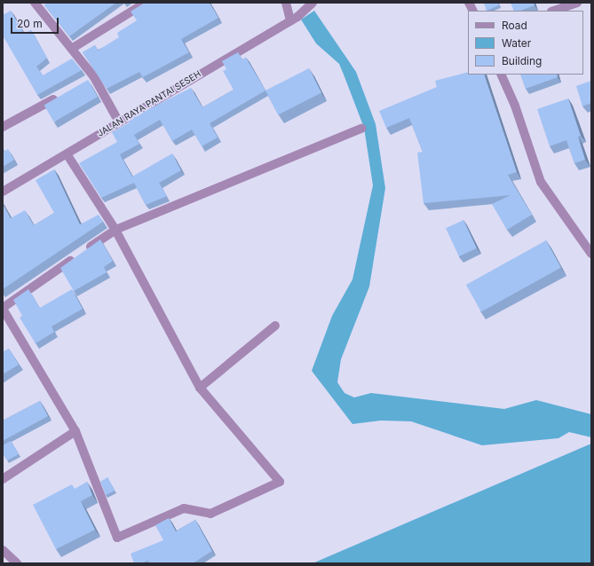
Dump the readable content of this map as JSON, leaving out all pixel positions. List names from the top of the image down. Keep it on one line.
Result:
{"streets":{"street":["JALAN RAYA PANTAI SESEH"]},"legend":["Road","Water","Building"],"scale_bar":"20 m"}
